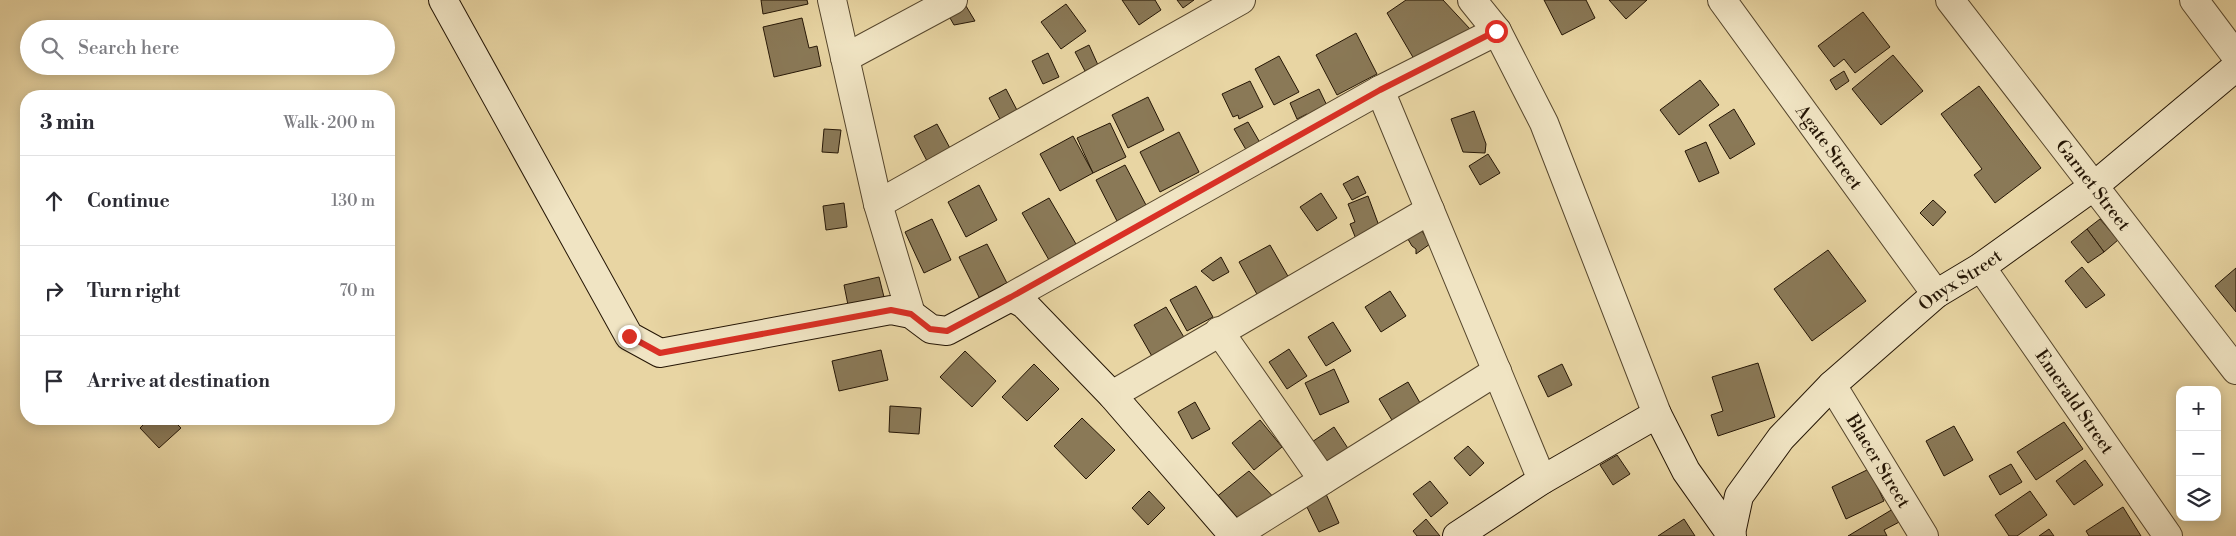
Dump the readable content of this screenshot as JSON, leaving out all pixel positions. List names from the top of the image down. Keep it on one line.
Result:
{"streets":{"street":["Agate Street","Garnet Street","Onyx Street","Emerald Street","Blacer Street"]},"crossings":[["Agate Street","Onyx Street"],["Garnet Street","Onyx Street"],["Onyx Street","Emerald Street"],["Onyx Street","Blacer Street"]],"page":{"search":"Search here","heading":["3 min","Walk · 200 m"],"list":[["Continue","130 m"],["Turn right","70 m"],"Arrive at destination"],"map_buttons":["+","−"]}}
